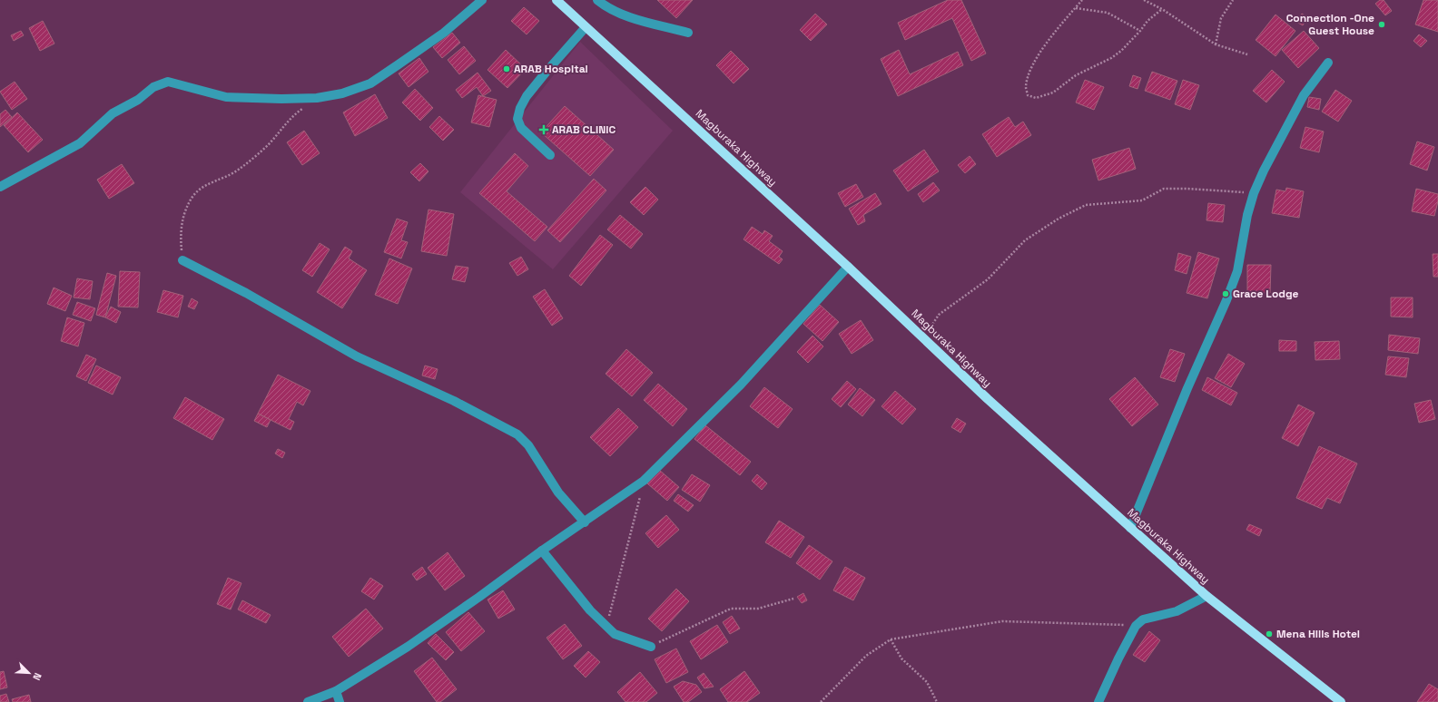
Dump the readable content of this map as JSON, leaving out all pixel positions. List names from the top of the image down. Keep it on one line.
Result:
{"streets":{"main road":["Magburaka Highway"]},"places":{"other":["Connection -One Guest House","ARAB Hospital","Grace Lodge","Mena Hills Hotel"],"health":["ARAB CLINIC"]},"north":"bottom right"}
